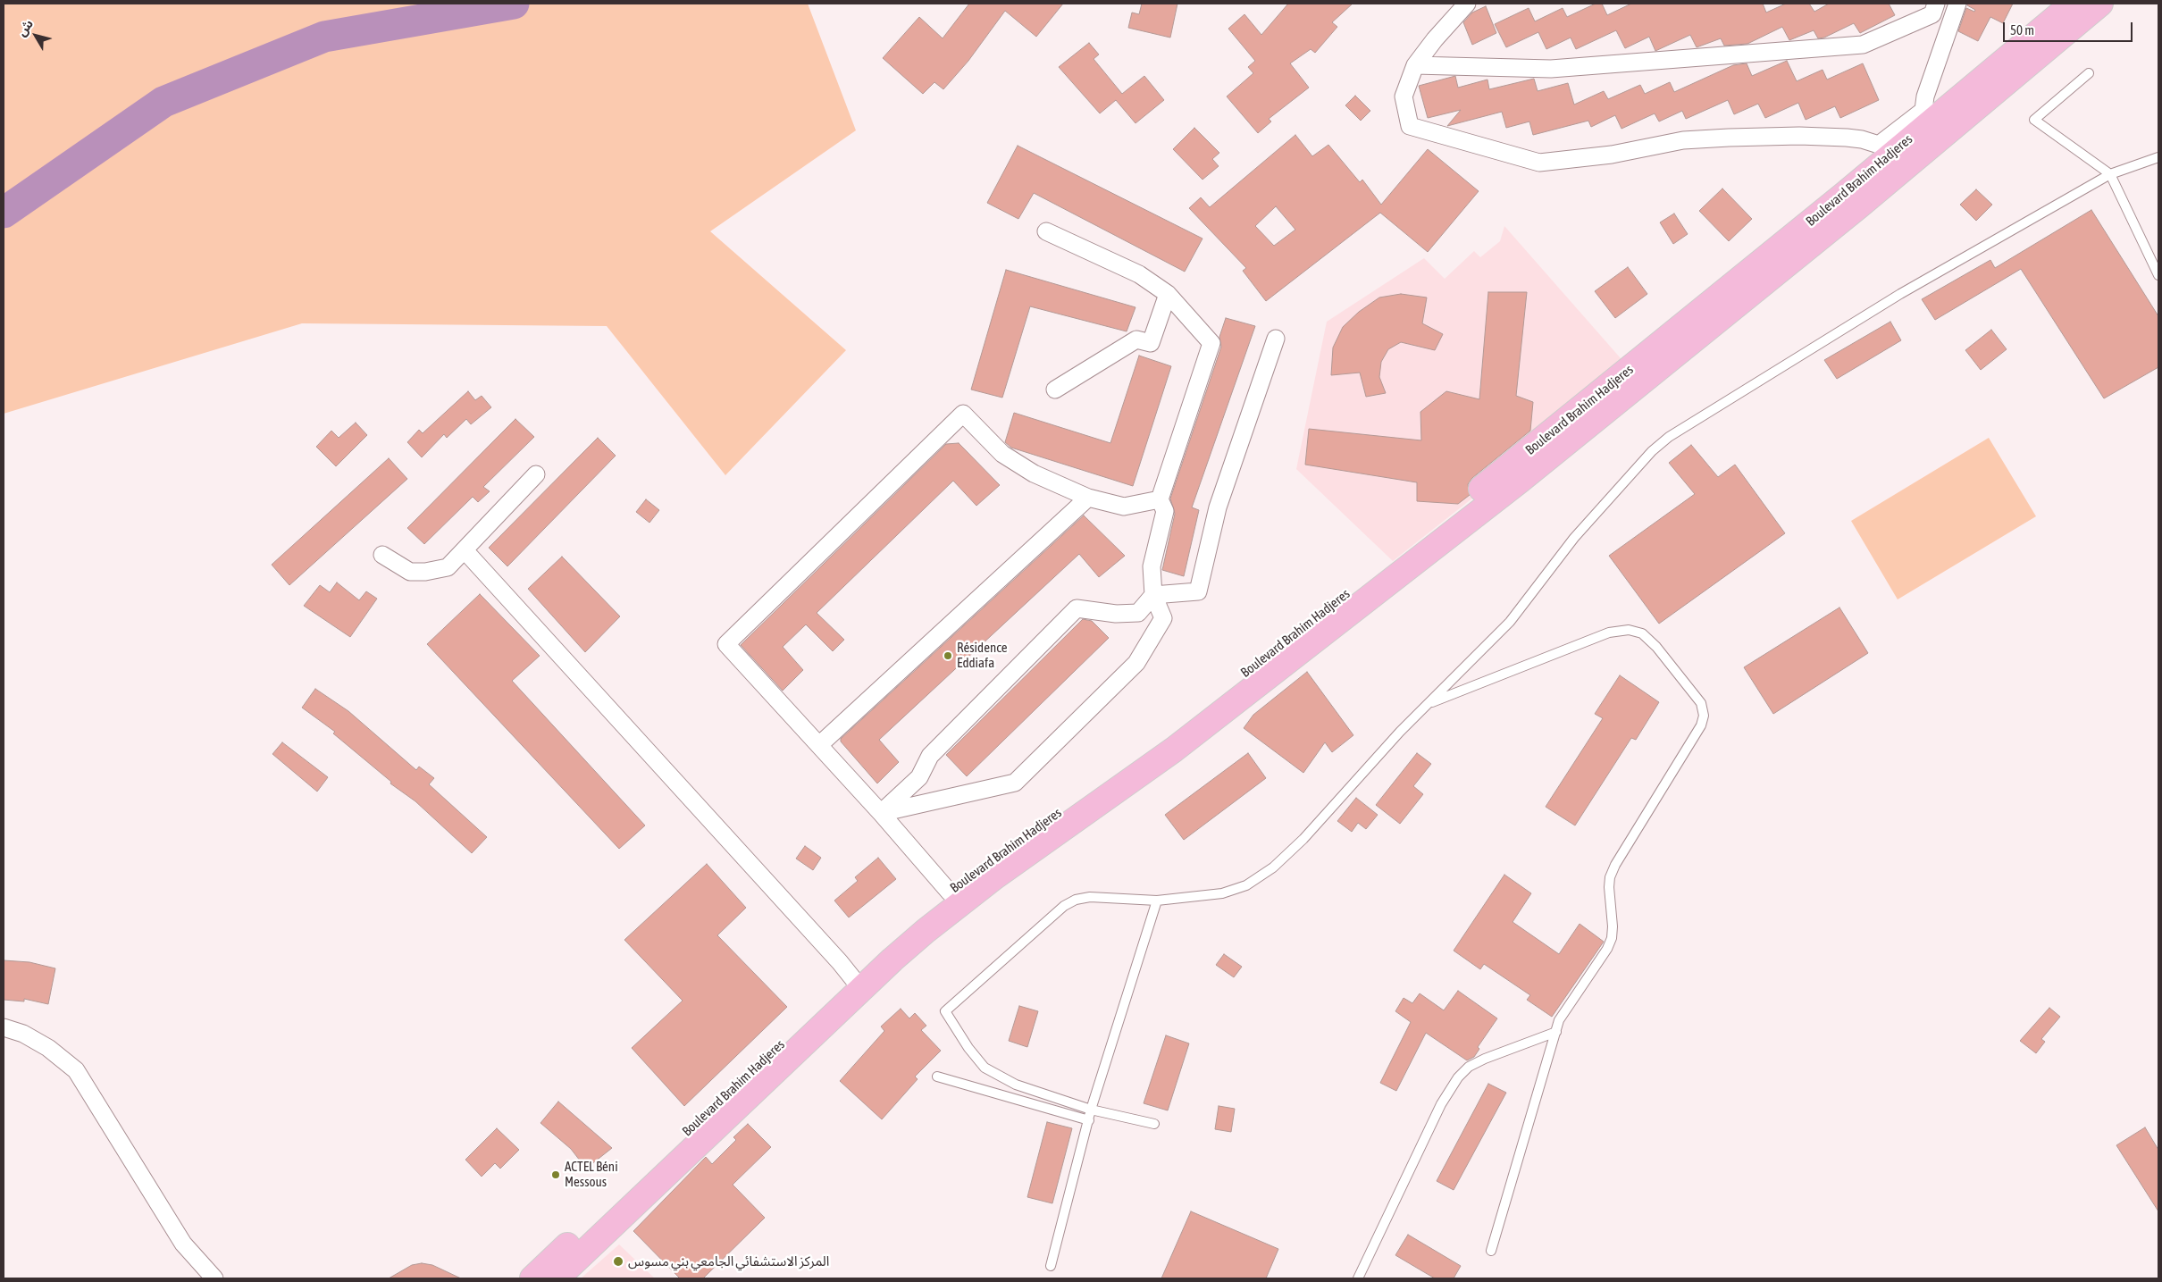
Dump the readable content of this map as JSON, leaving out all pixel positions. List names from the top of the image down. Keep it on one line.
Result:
{"streets":{"main road":["Boulevard Brahim Hadjeres"]},"places":["Résidence Eddiafa","ACTEL Béni Messous","المركز الاستشفائي الجامعي بني مسوس"],"scale_bar":"50 m","north":"top left"}
